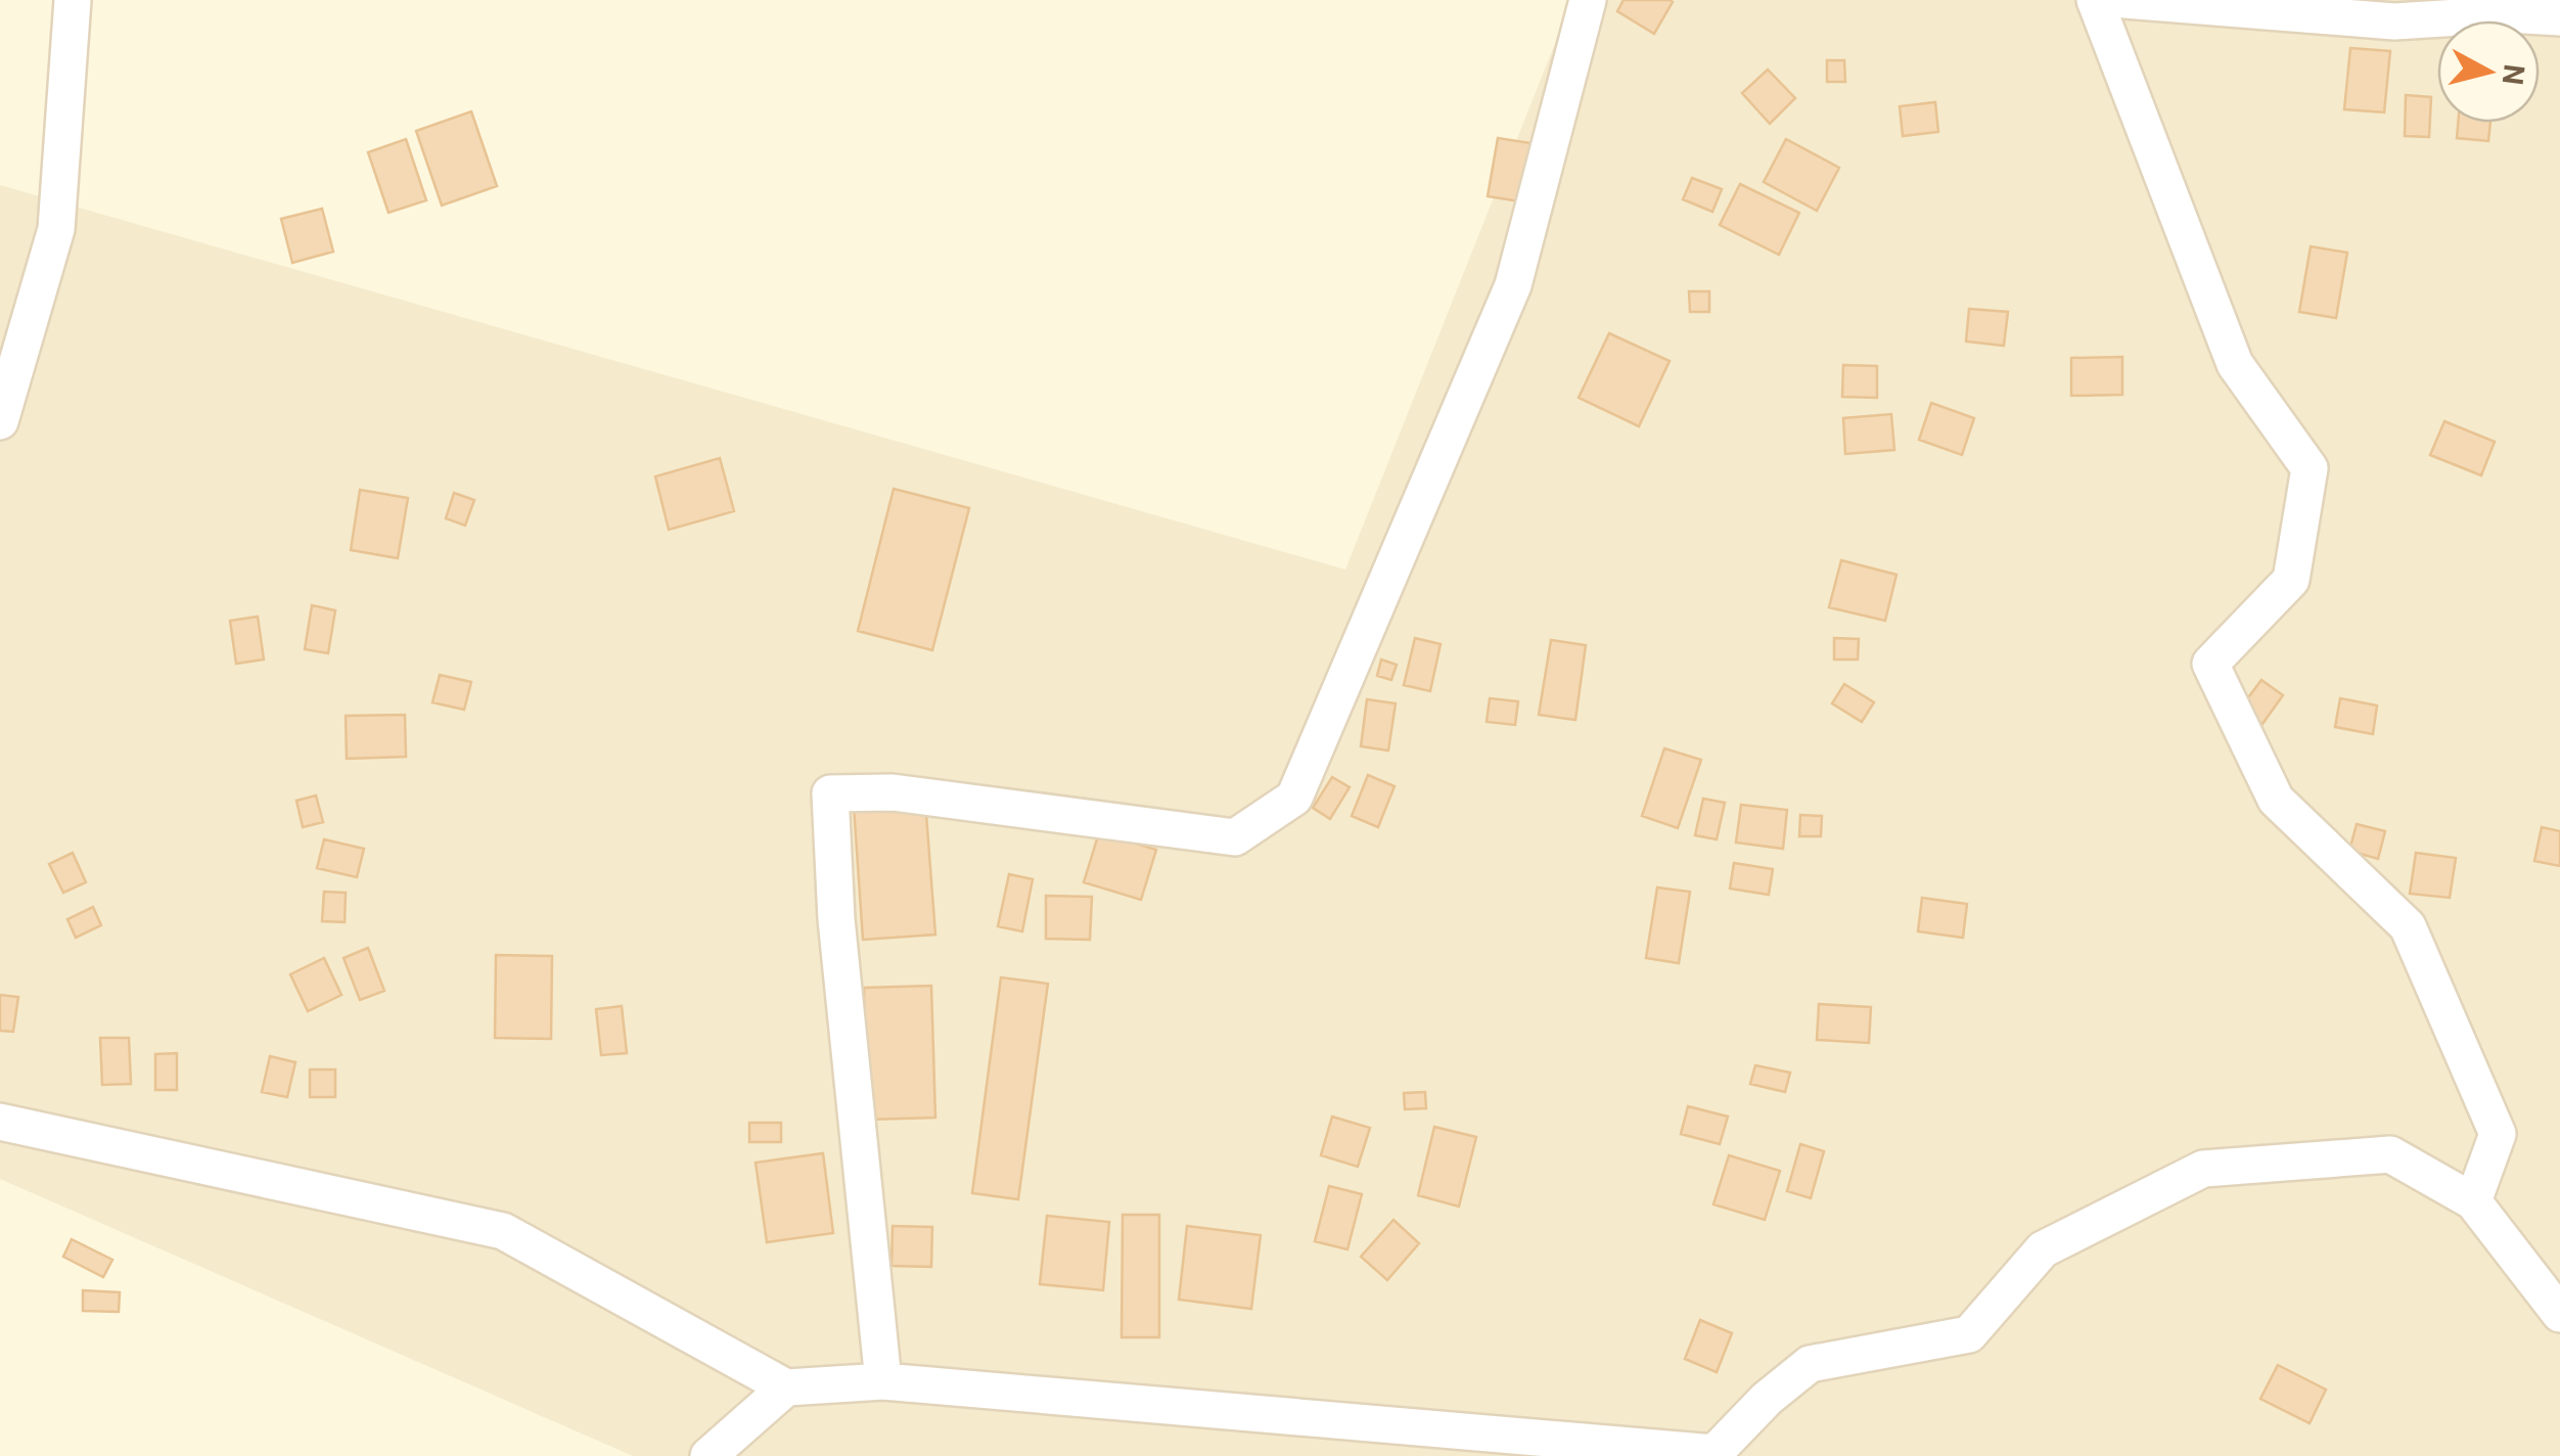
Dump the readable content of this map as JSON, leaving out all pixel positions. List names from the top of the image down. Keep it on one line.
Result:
{"north":"right"}
